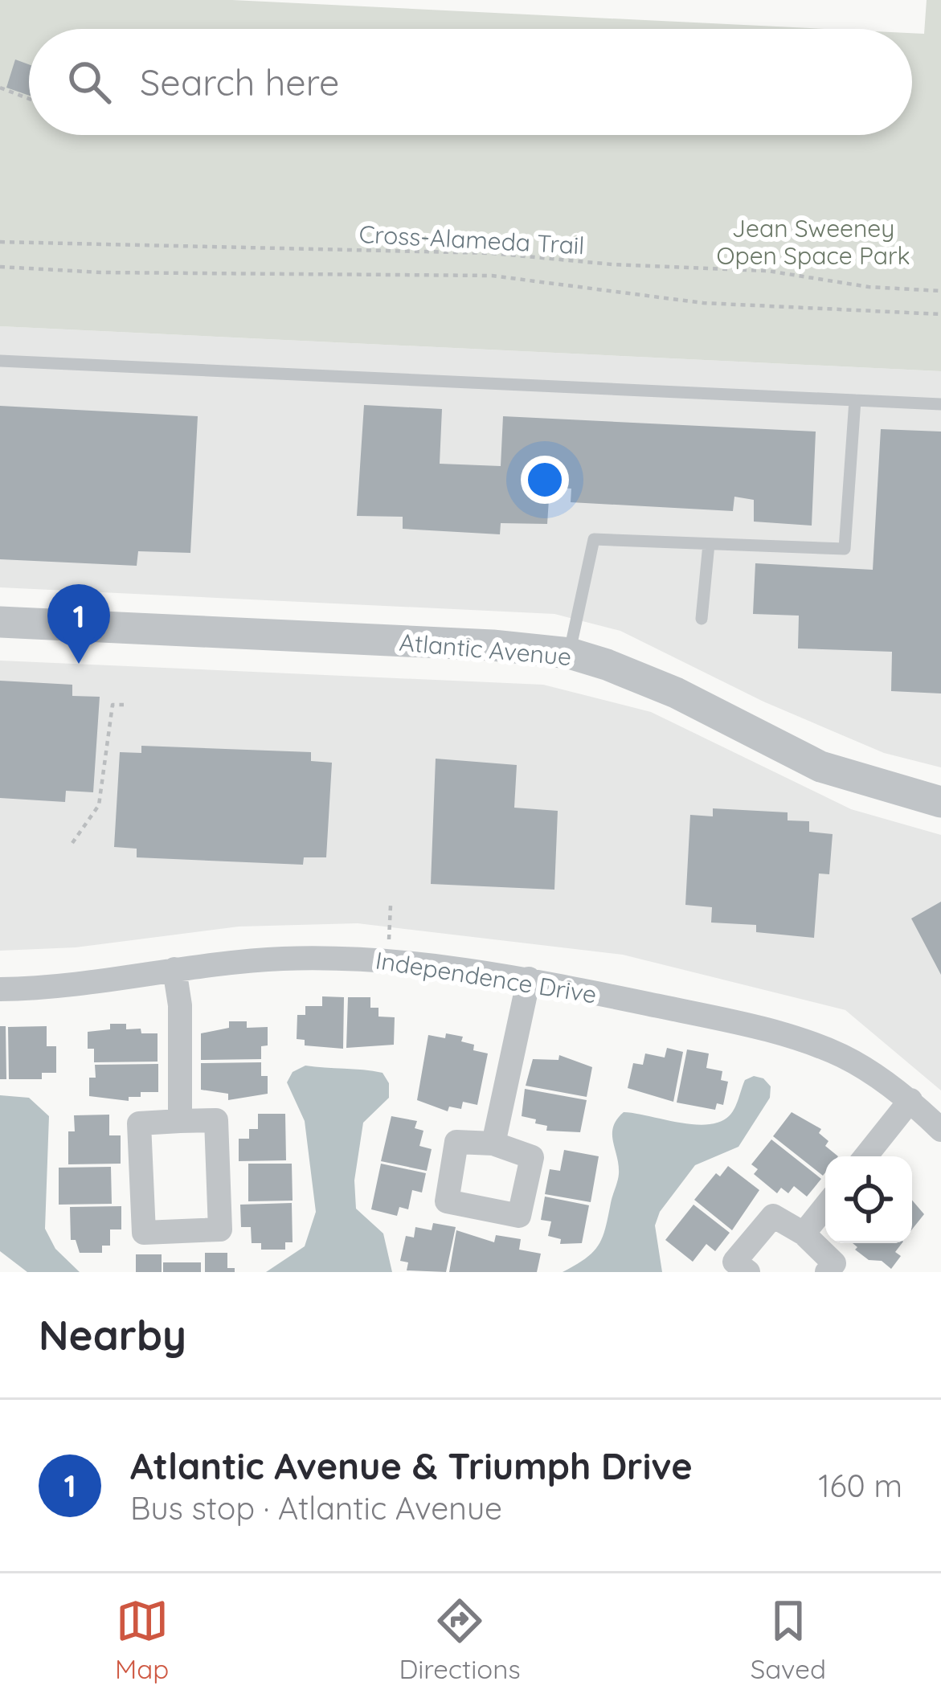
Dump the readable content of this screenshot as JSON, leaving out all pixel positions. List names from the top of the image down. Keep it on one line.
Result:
{"streets":{"street":["Atlantic Avenue","Independence Drive"],"path":["Cross-Alameda Trail"]},"parks":["Jean Sweeney Open Space Park"],"page":{"search":"Search here","pins":"1","heading":"Nearby","list":[{"mark":"1","name":"Atlantic Avenue & Triumph Drive","note":"Bus stop · Atlantic Avenue","value":"160 m"}],"nav":["Map","Directions","Saved"]}}
